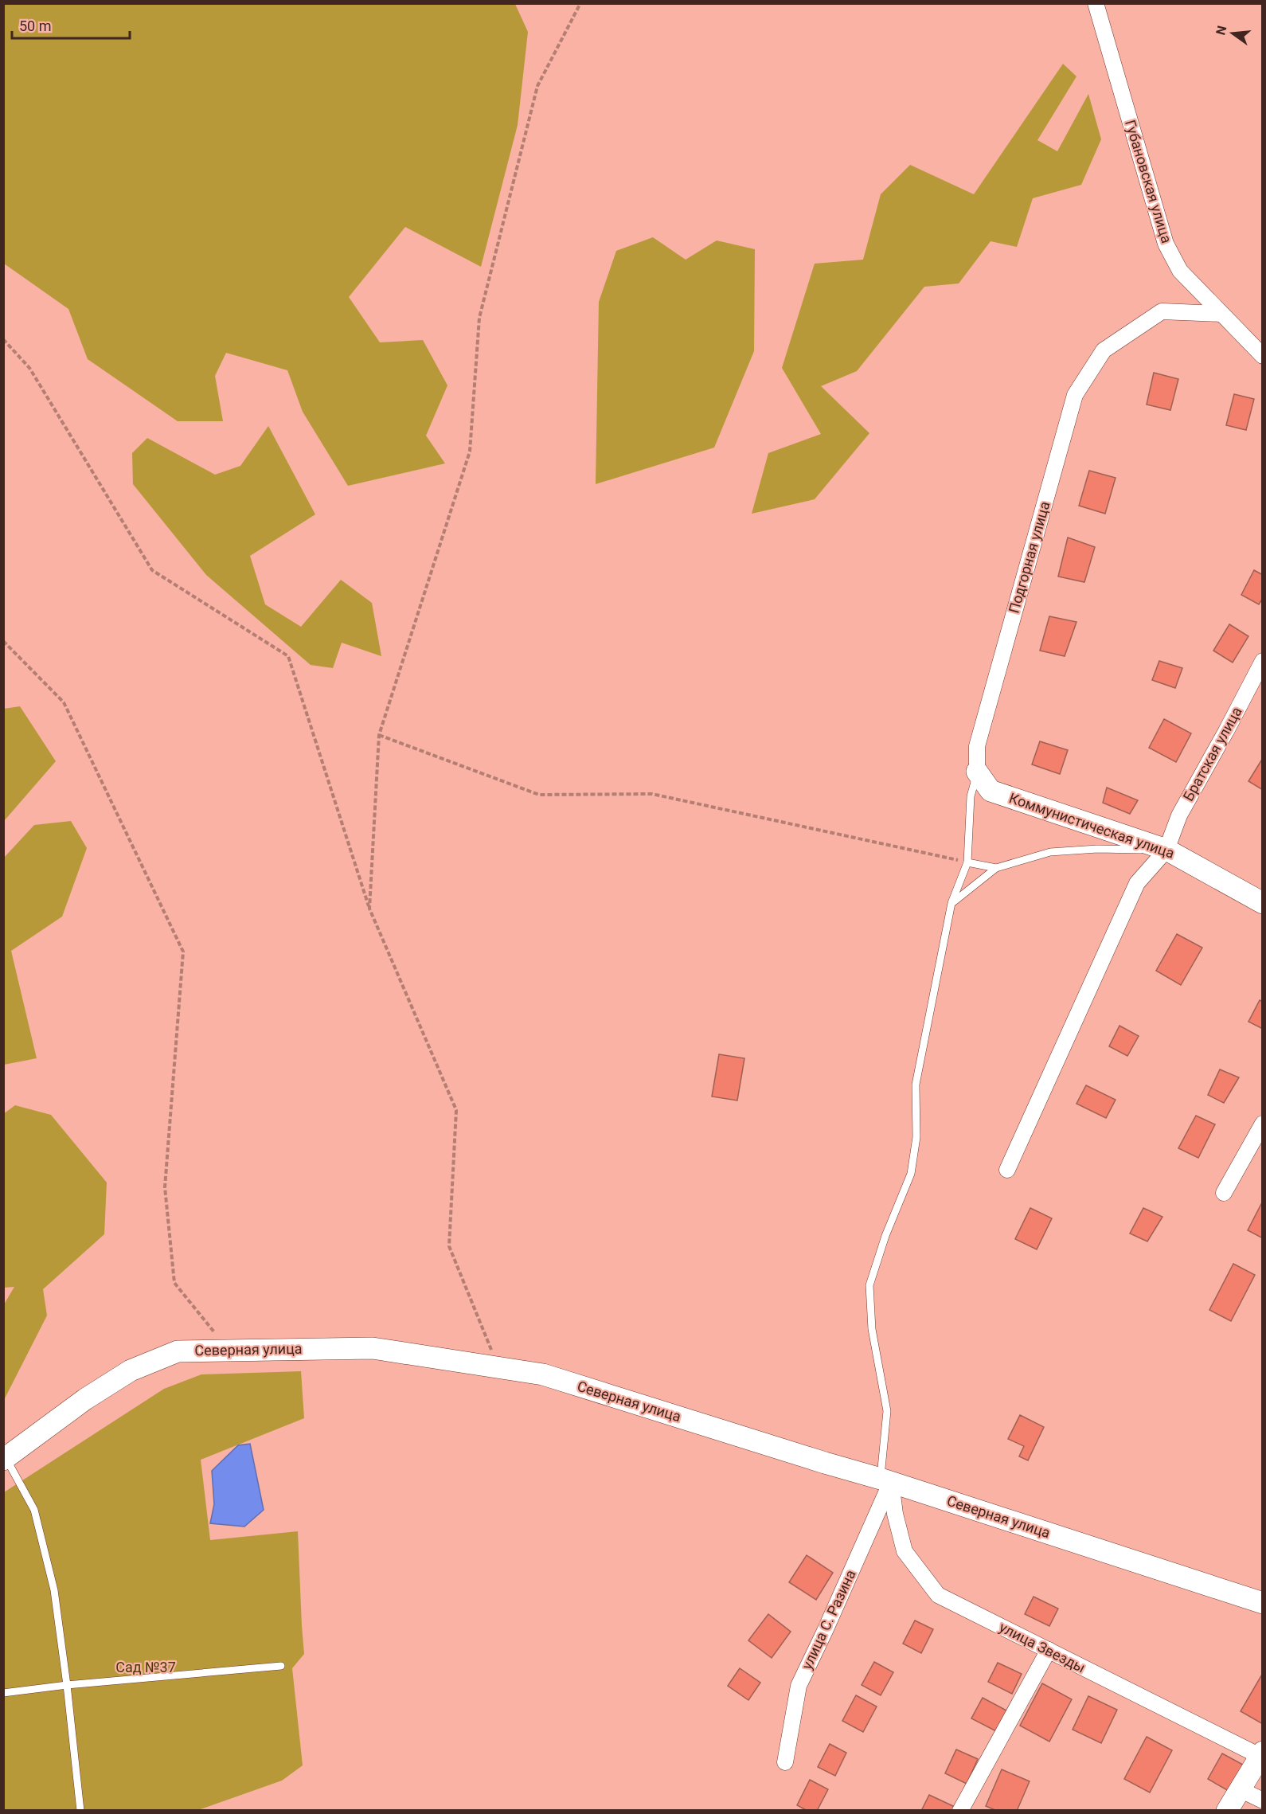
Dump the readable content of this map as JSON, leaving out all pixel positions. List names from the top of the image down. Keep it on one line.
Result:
{"streets":{"street":["Губановская улица","Подгорная улица","Братская улица","Коммунистическая улица","Северная улица","улица С. Разина","улица Звезды"]},"crossings":[["Губановская улица","Подгорная улица"],["Подгорная улица","Коммунистическая улица"],["Братская улица","Коммунистическая улица"],["Северная улица","улица С. Разина"],["Северная улица","улица Звезды"],["улица С. Разина","улица Звезды"]],"parks":["Сад №37"],"scale_bar":"50 m","north":"left"}
